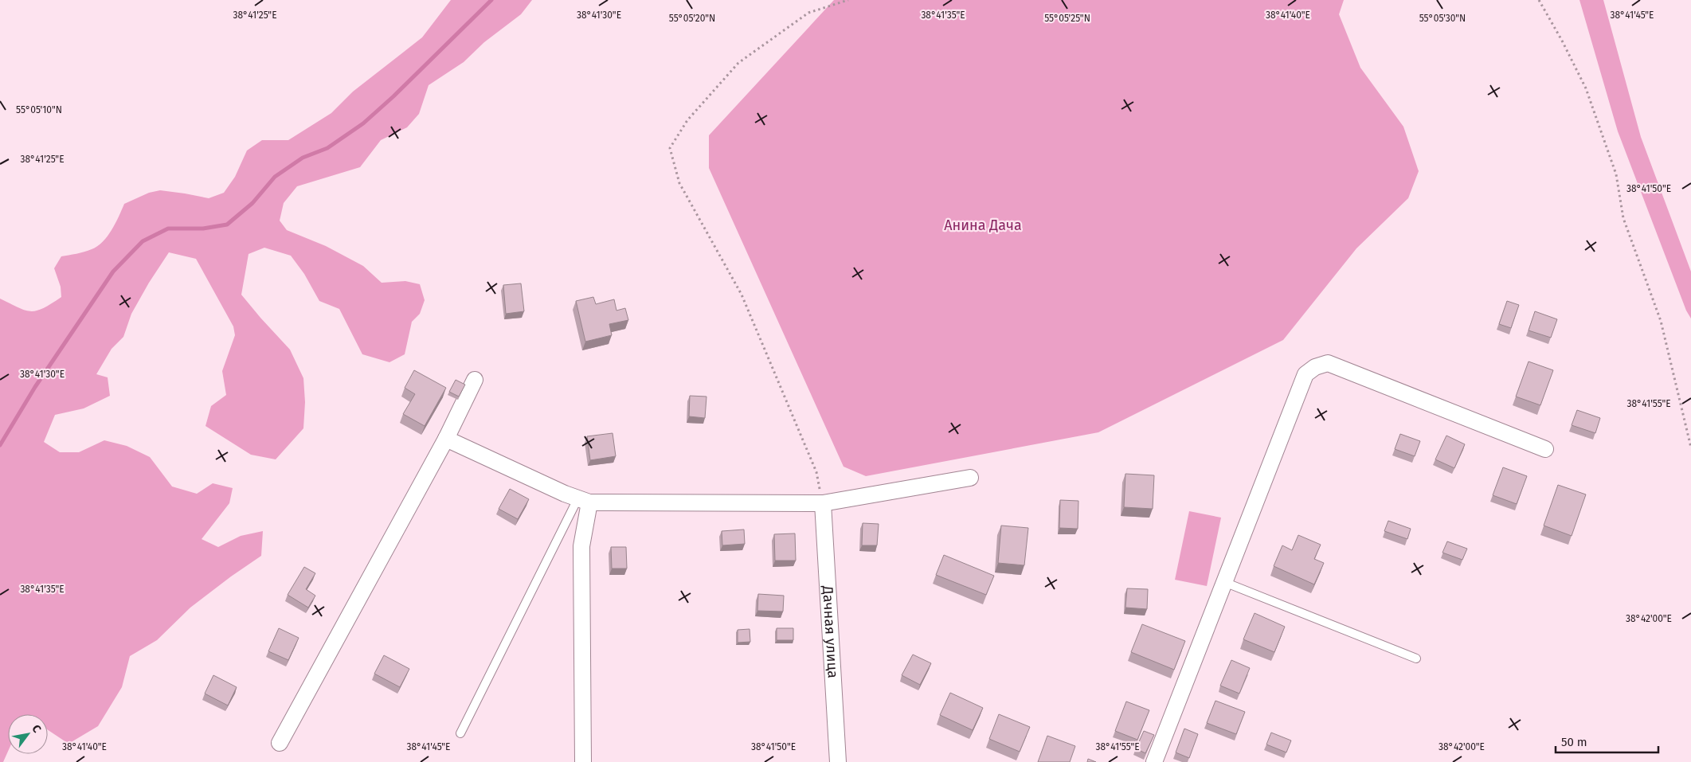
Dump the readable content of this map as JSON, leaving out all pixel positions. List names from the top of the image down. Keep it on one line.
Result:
{"streets":{"street":["Дачная улица"]},"parks":["Анина Дача"],"scale_bar":"50 m","north":"top right","coordinates":["38°41'30\"E","38°41'35\"E","38°41'45\"E","38°41'25\"E","38°41'40\"E","55°05'20\"N","55°05'25\"N","55°05'30\"N","55°05'10\"N","38°41'50\"E","38°41'55\"E","38°42'00\"E"]}
